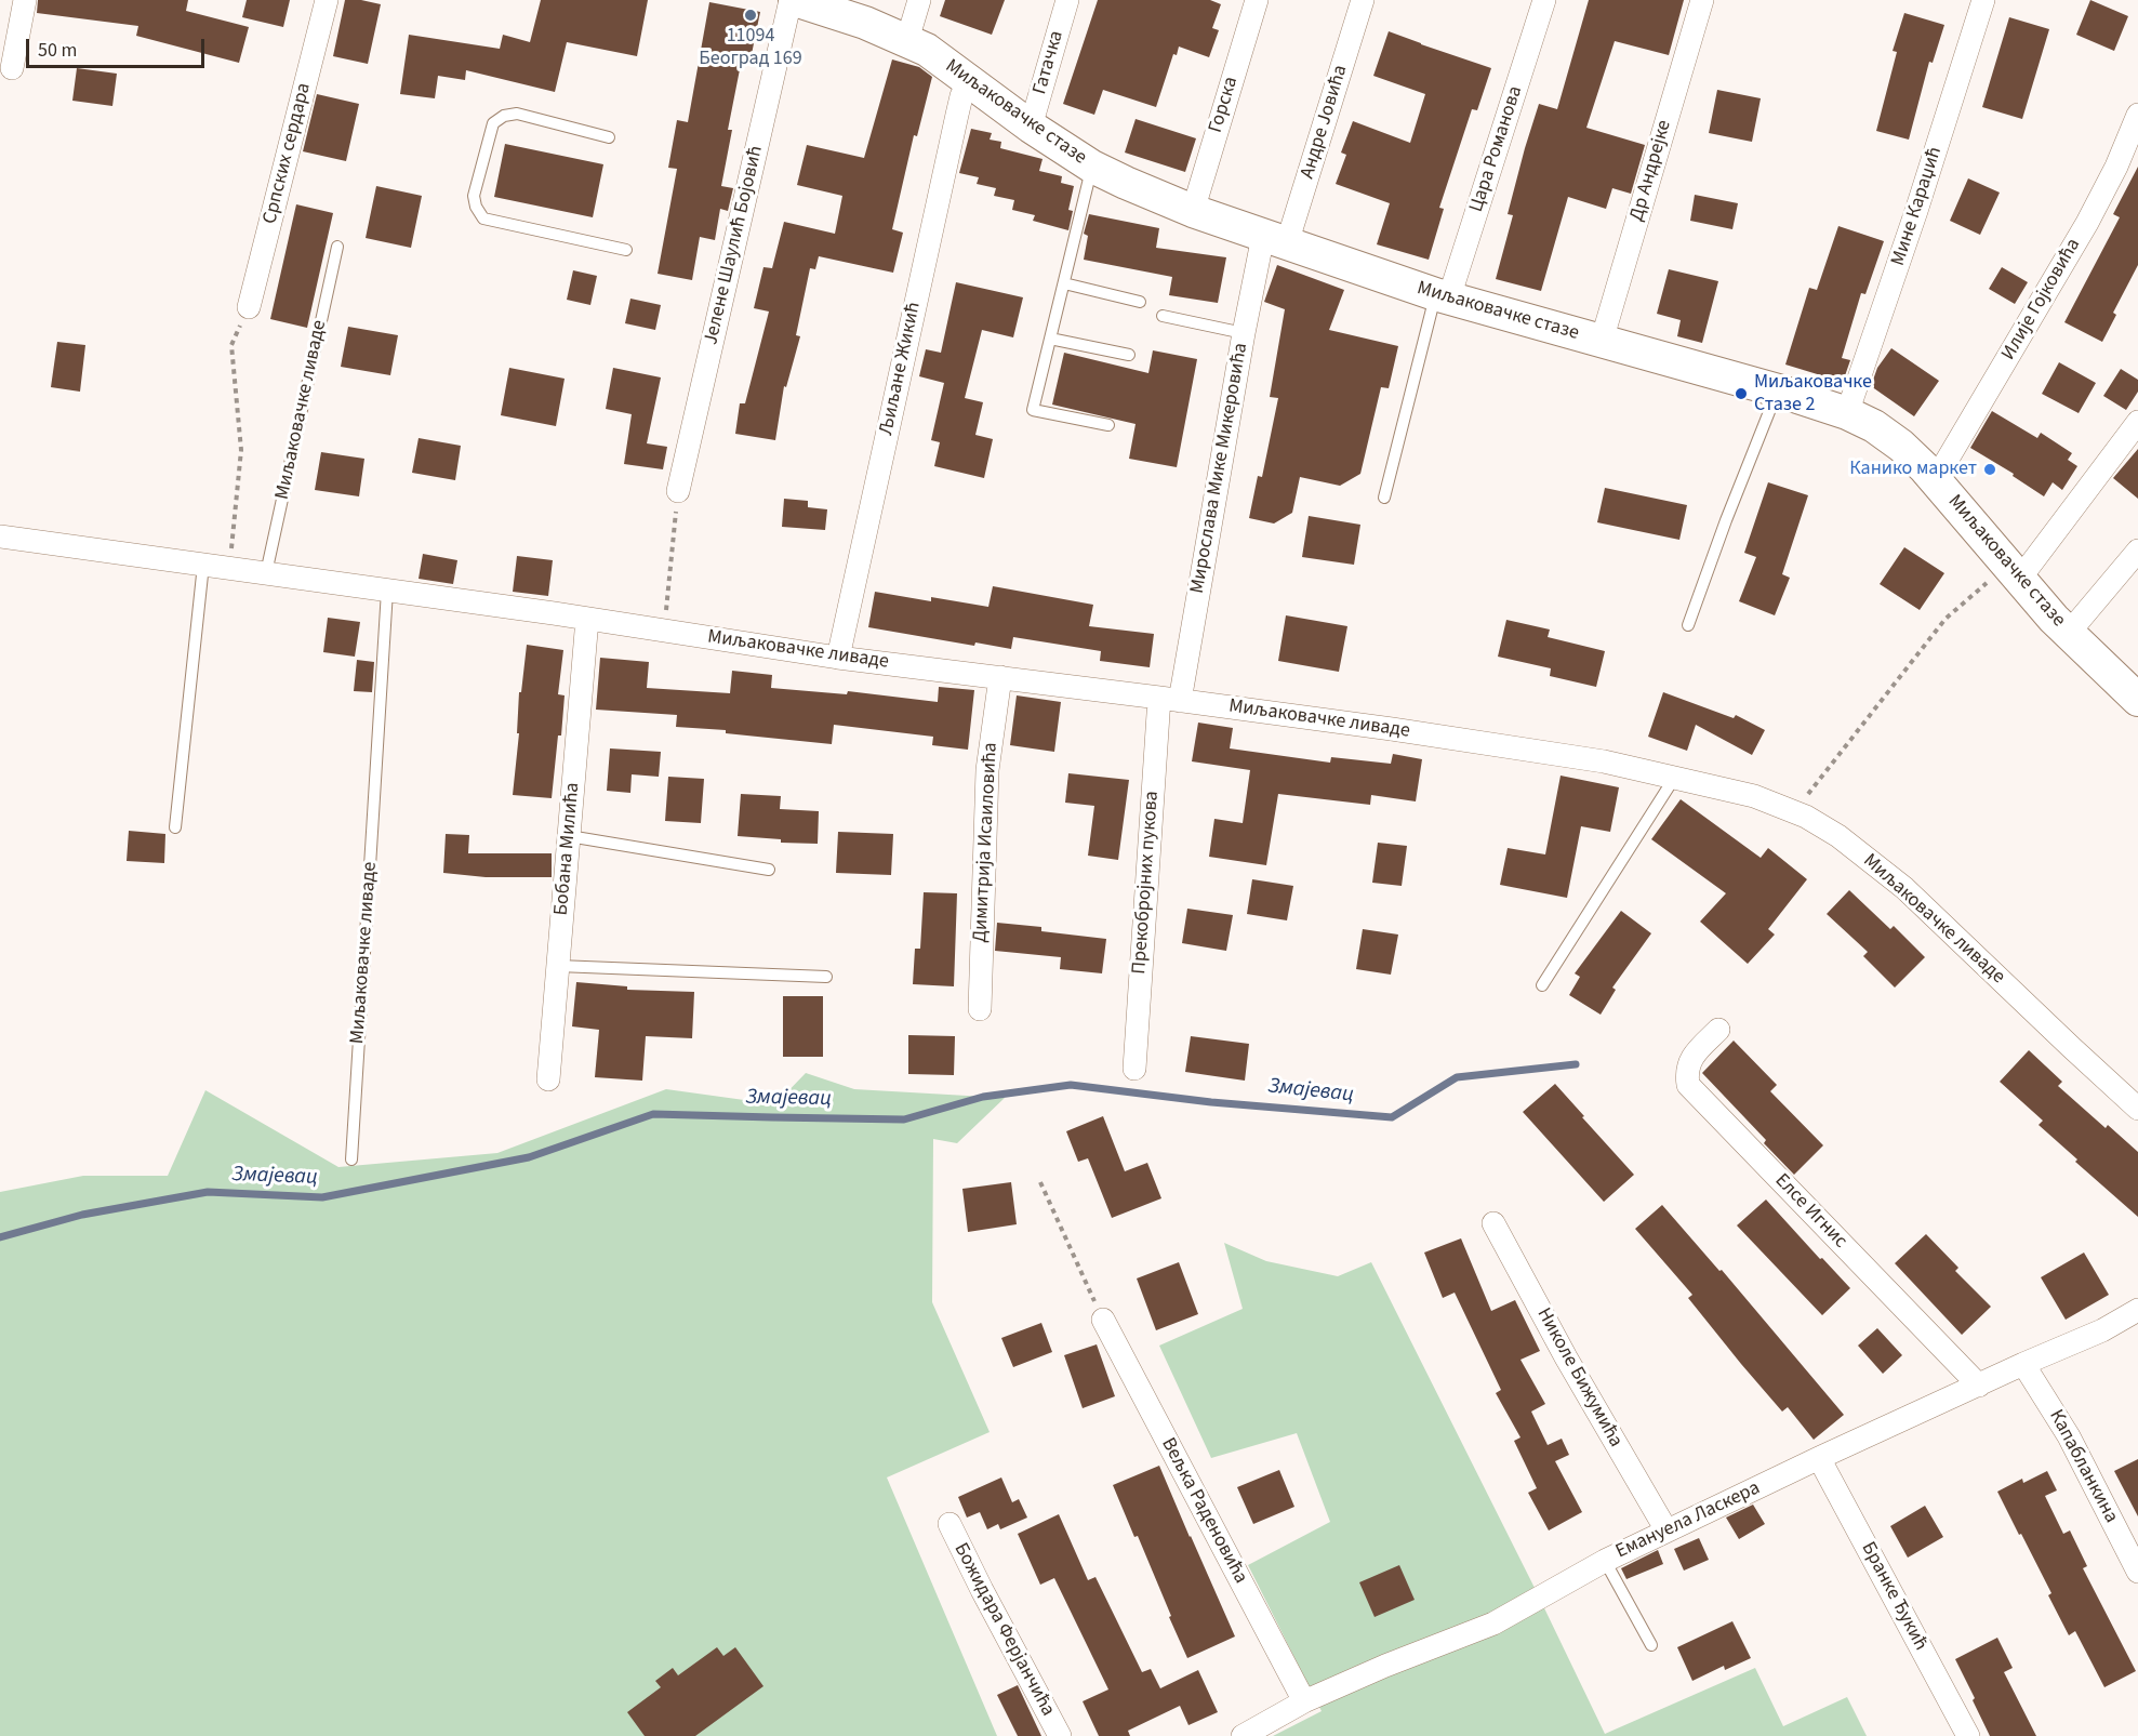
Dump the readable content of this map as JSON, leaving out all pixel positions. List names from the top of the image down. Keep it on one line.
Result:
{"streets":{"street":["Гатачка","Горска","Миљаковачке стазе","Андре Јовића","Цара Романова","Српских сердара","Др Андрејке","Мине Караџић","Јелене Шаулић Бојовић","Илије Гојковића","Љиљане Жикић","Миљаковачке ливаде","Мирослава Мике Микеровића","Димитрија Исаиловића","Бобана Милића","Прекобројних пукова","Елсе Игнис","Николе Бижумића","Капабланкина","Вељка Раденовића","Емануела Ласкера","Бранке Ђукић","Божидара Ферјанчића"]},"crossings":[["Гатачка","Миљаковачке стазе"],["Горска","Миљаковачке стазе"],["Миљаковачке стазе","Андре Јовића"],["Миљаковачке стазе","Цара Романова"],["Миљаковачке стазе","Др Андрејке"],["Миљаковачке стазе","Мине Караџић"],["Миљаковачке стазе","Јелене Шаулић Бојовић"],["Миљаковачке стазе","Илије Гојковића"],["Миљаковачке стазе","Љиљане Жикић"],["Миљаковачке стазе","Мирослава Мике Микеровића"],["Андре Јовића","Мирослава Мике Микеровића"],["Љиљане Жикић","Миљаковачке ливаде"],["Миљаковачке ливаде","Мирослава Мике Микеровића"],["Миљаковачке ливаде","Димитрија Исаиловића"],["Миљаковачке ливаде","Бобана Милића"],["Миљаковачке ливаде","Прекобројних пукова"],["Мирослава Мике Микеровића","Прекобројних пукова"],["Елсе Игнис","Емануела Ласкера"],["Николе Бижумића","Емануела Ласкера"],["Капабланкина","Емануела Ласкера"],["Вељка Раденовића","Емануела Ласкера"],["Емануела Ласкера","Бранке Ђукић"]],"water":["Змајевац"],"places":["11094 Београд 169","Миљаковачке Стазе 2","Канико маркет"],"scale_bar":"50 m"}
